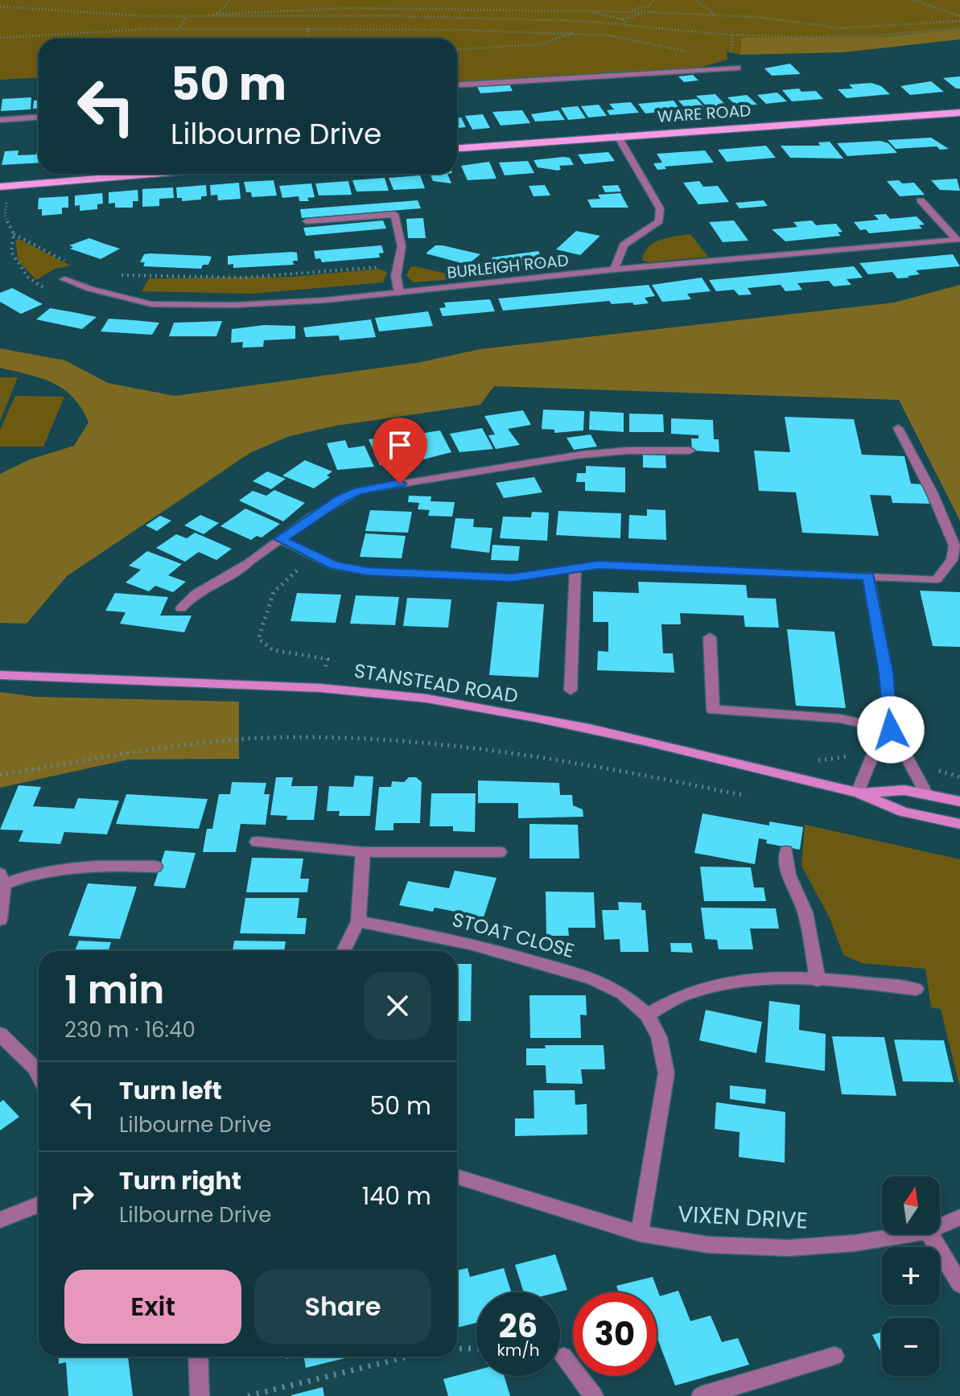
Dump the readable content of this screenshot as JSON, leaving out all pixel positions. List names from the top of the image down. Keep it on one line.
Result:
{"streets":{"main road":["WARE ROAD","STANSTEAD ROAD"],"street":["BURLEIGH ROAD","STOAT CLOSE","VIXEN DRIVE"]},"crossings":[["STOAT CLOSE","VIXEN DRIVE"]],"north":"top","page":{"turn":["50 m","Lilbourne Drive"],"heading":["1 min","230 m · 16:40"],"list":[{"name":"Turn left","note":"Lilbourne Drive","value":"50 m"},{"name":"Turn right","note":"Lilbourne Drive","value":"140 m"}],"map_buttons":["+","−"],"buttons":["Exit","Share"],"speed":"26 km/h","limit":"30"}}
